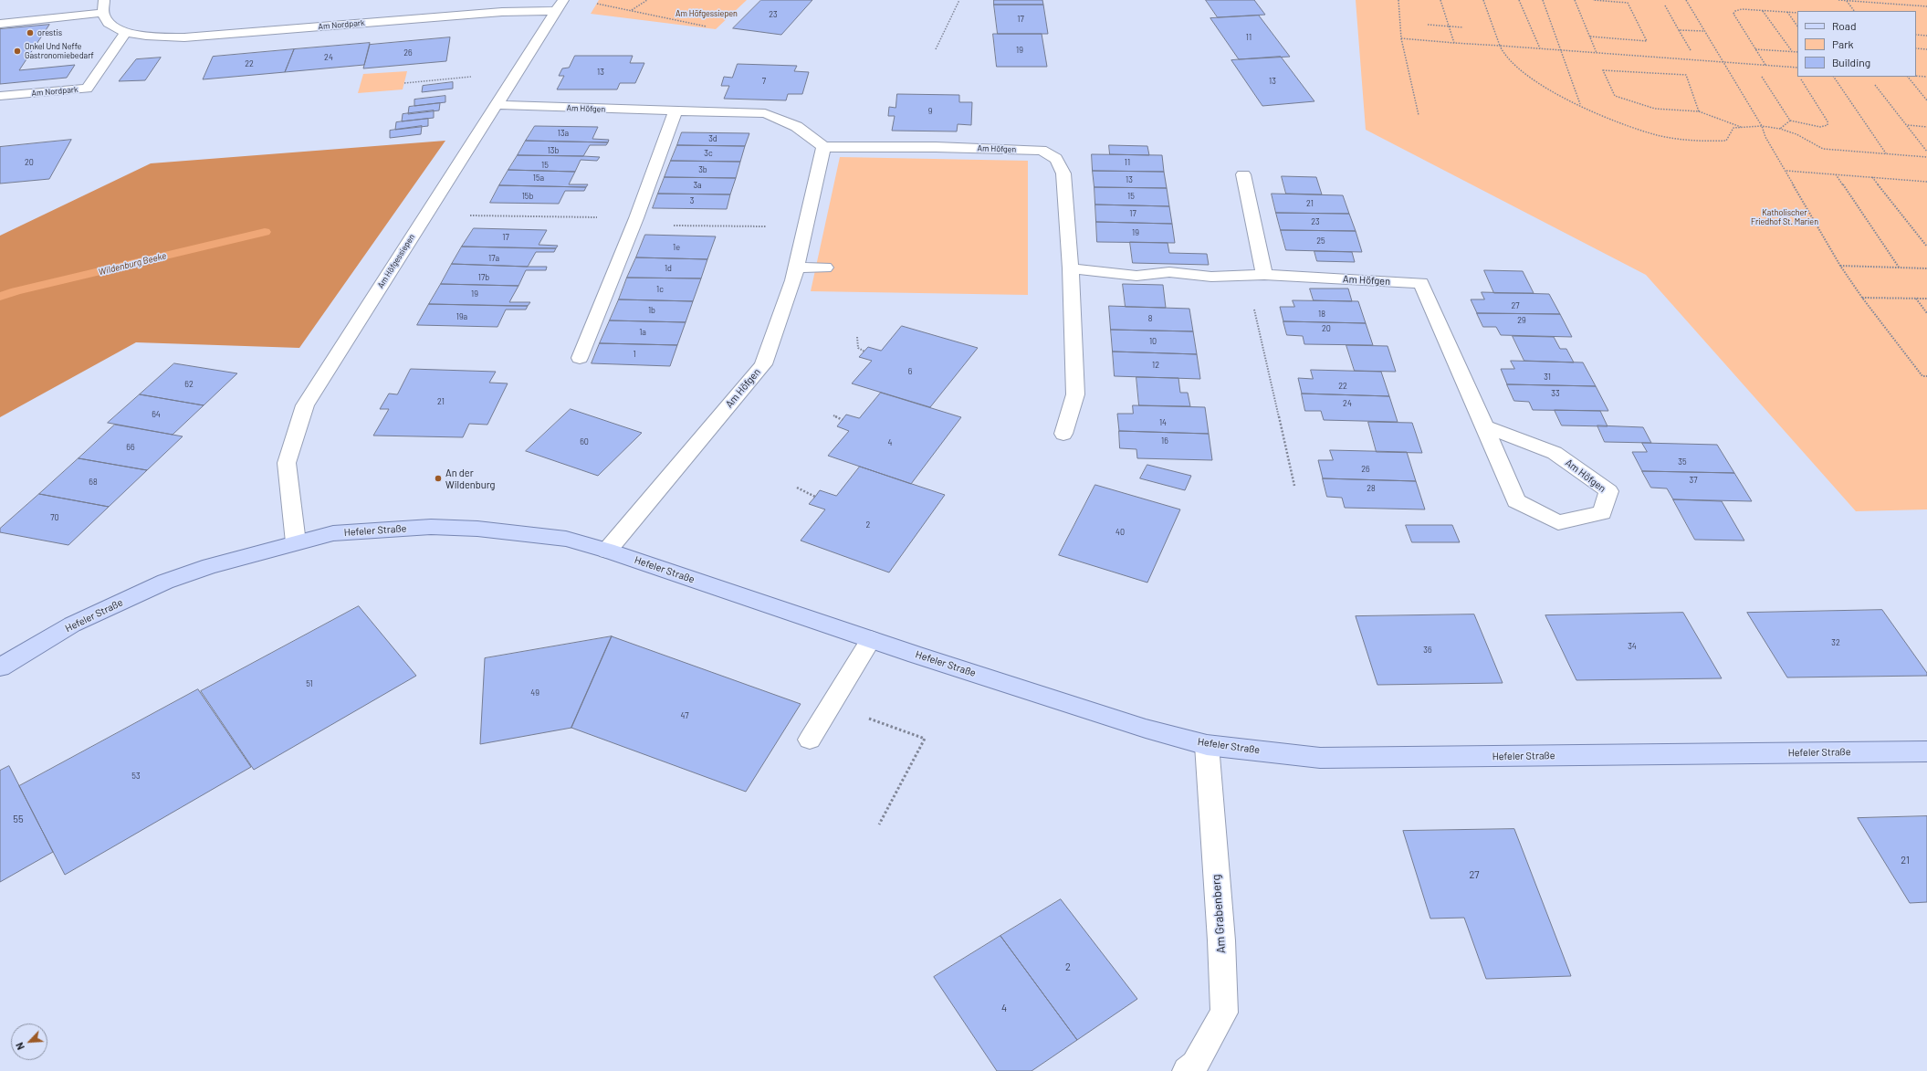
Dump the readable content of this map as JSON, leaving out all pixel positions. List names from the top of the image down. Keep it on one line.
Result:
{"streets":{"main road":["Hefeler Straße"],"street":["Am Nordpark","Am Höfgen","Am Höfgessiepen","Am Grabenberg"]},"crossings":[["Am Nordpark","Am Höfgessiepen"],["Am Höfgen","Am Höfgessiepen"],["Am Höfgen","Hefeler Straße"],["Am Höfgessiepen","Hefeler Straße"],["Hefeler Straße","Am Grabenberg"]],"water":["Wildenburg Beeke"],"parks":["Am Höfgessiepen","Katholischer Friedhof St. Marien"],"places":["orestis","Onkel Und Neffe Gastronomiebedarf","An der Wildenburg"],"house_numbers":["23","17","11","19","26","24","22","13","7","13","9","13a","3d","13b","3c","20","11","15","3b","15a","13","3a","15b","15","3","21","17","23","19","17","25","1e","17a","1d","17b","1c","19","27","1b","18","19a","8","29","20","1a","10","1","12","6","31","62","22","33","21","24","64","14","16","60","4","66","35","26","37","68","28","70","2","40","32","34","36","51","49","47","53","55","21","27","2","4"],"legend":["Road","Park","Building"],"north":"bottom left"}
